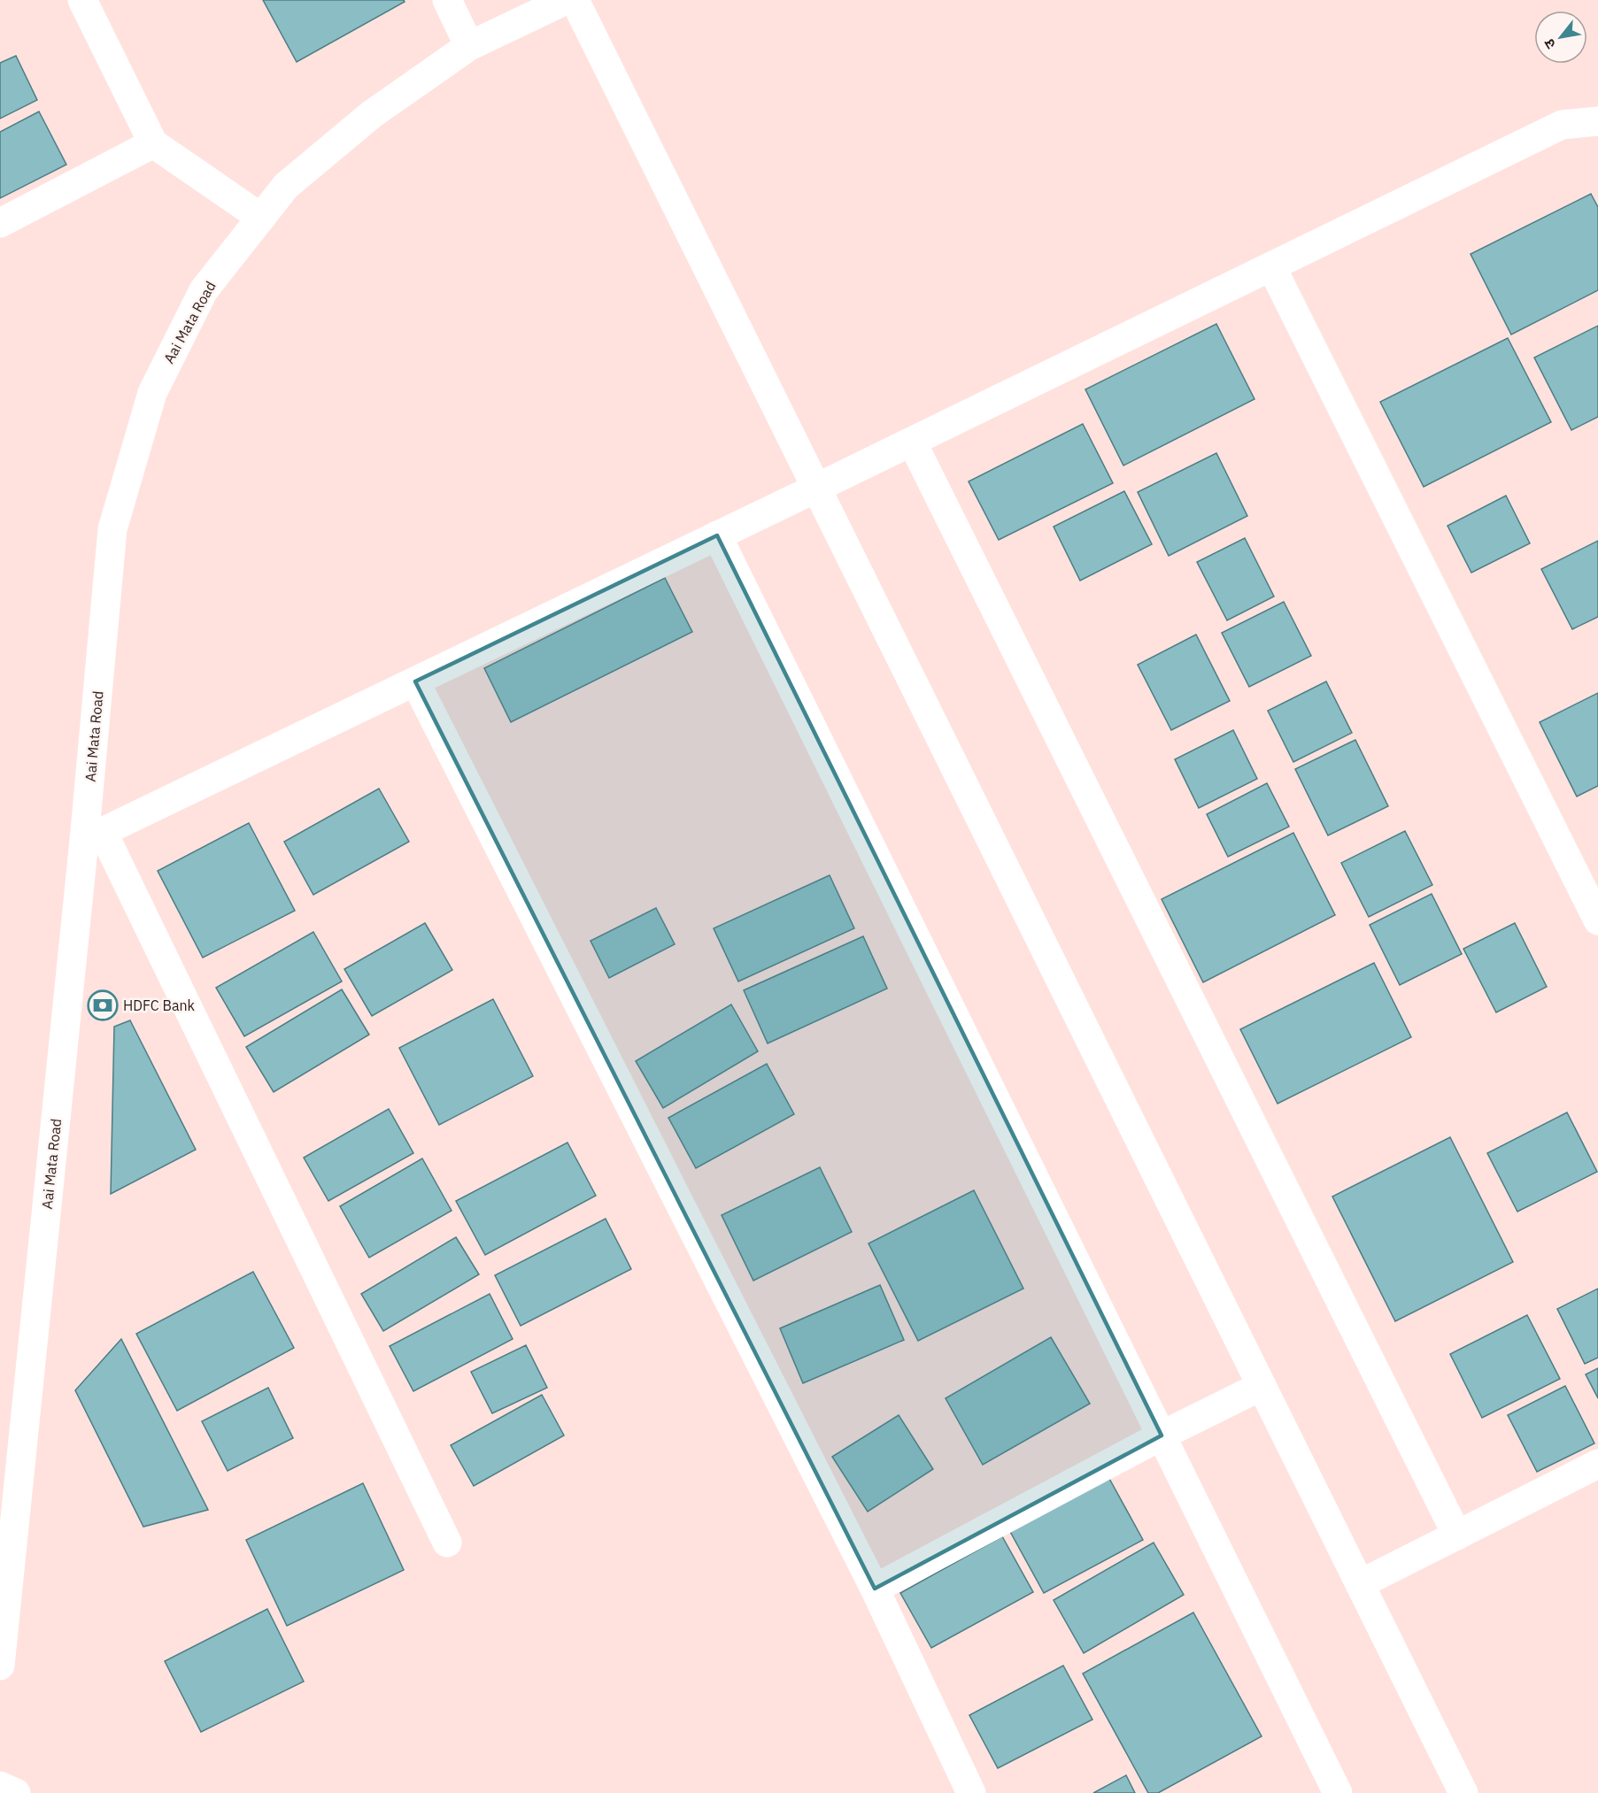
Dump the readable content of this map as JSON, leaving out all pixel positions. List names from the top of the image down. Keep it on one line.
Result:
{"streets":{"street":["Aai Mata Road"]},"places":{"bank":["HDFC Bank"]},"north":"bottom left"}
